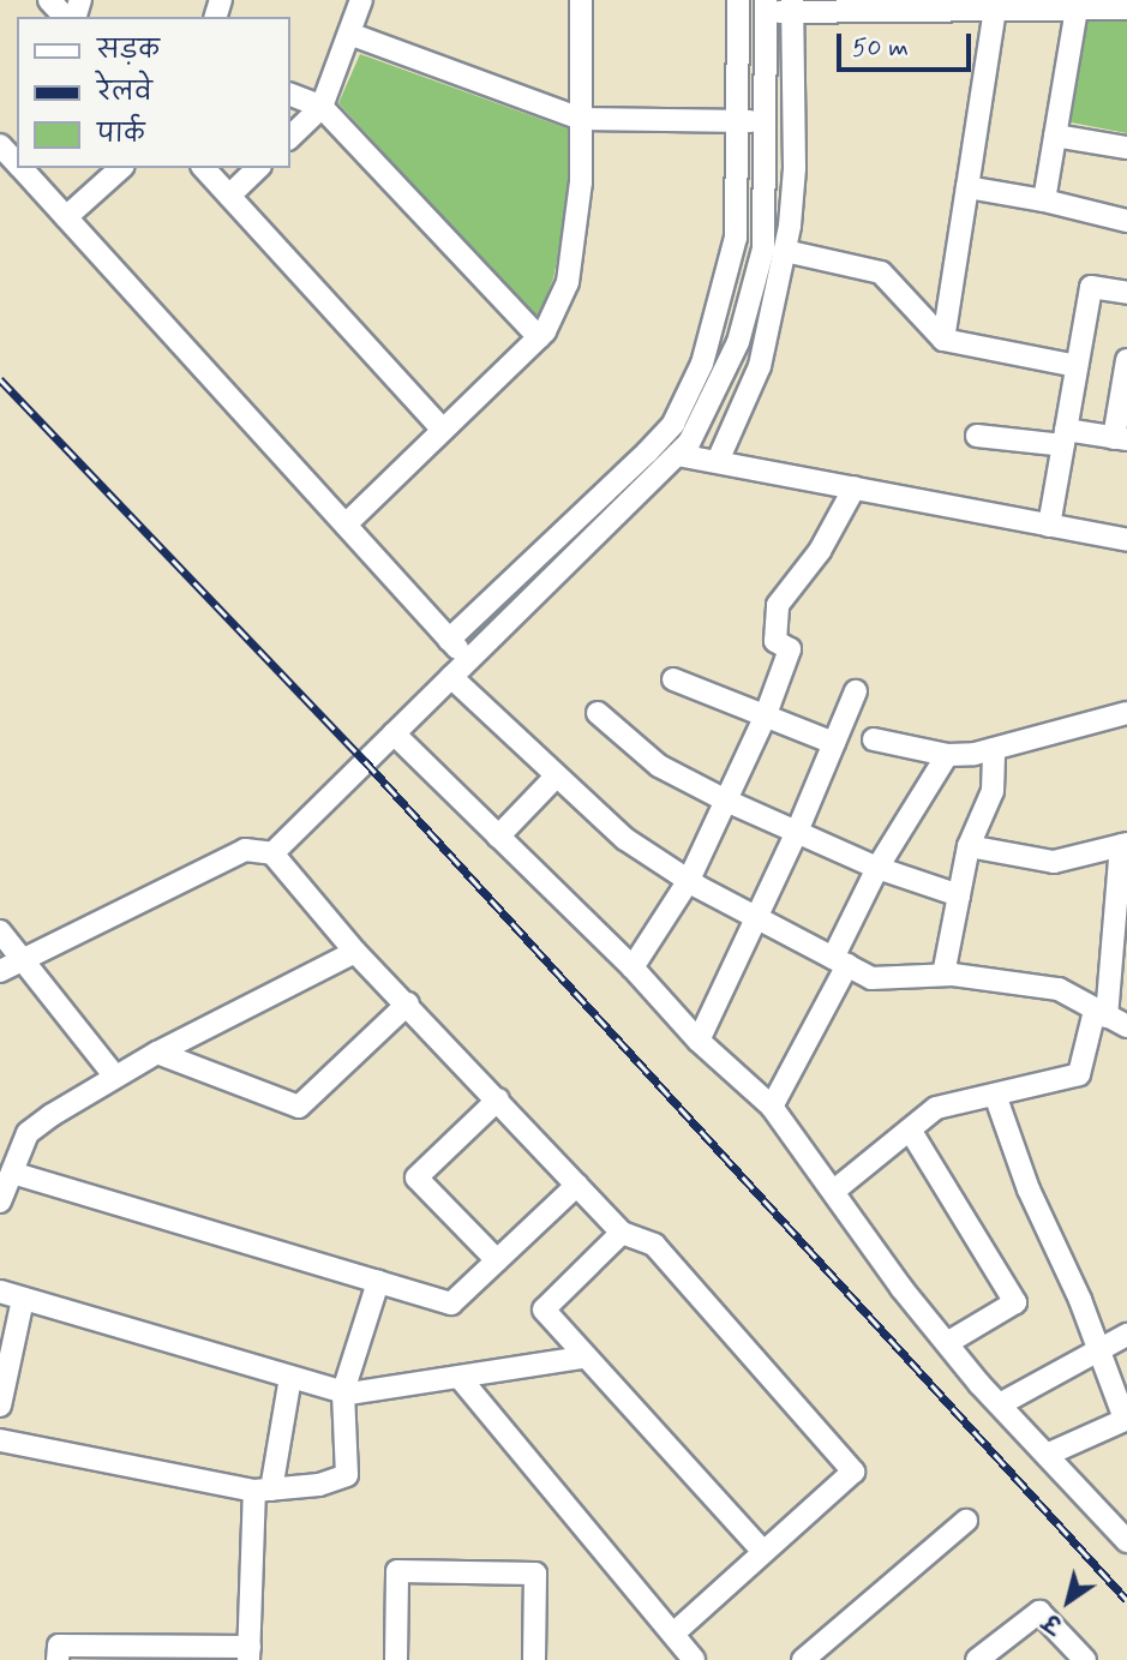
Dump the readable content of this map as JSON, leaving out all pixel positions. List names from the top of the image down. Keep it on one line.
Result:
{"legend":["सड़क","रेलवे","पार्क"],"scale_bar":"50 m","north":"bottom left"}
